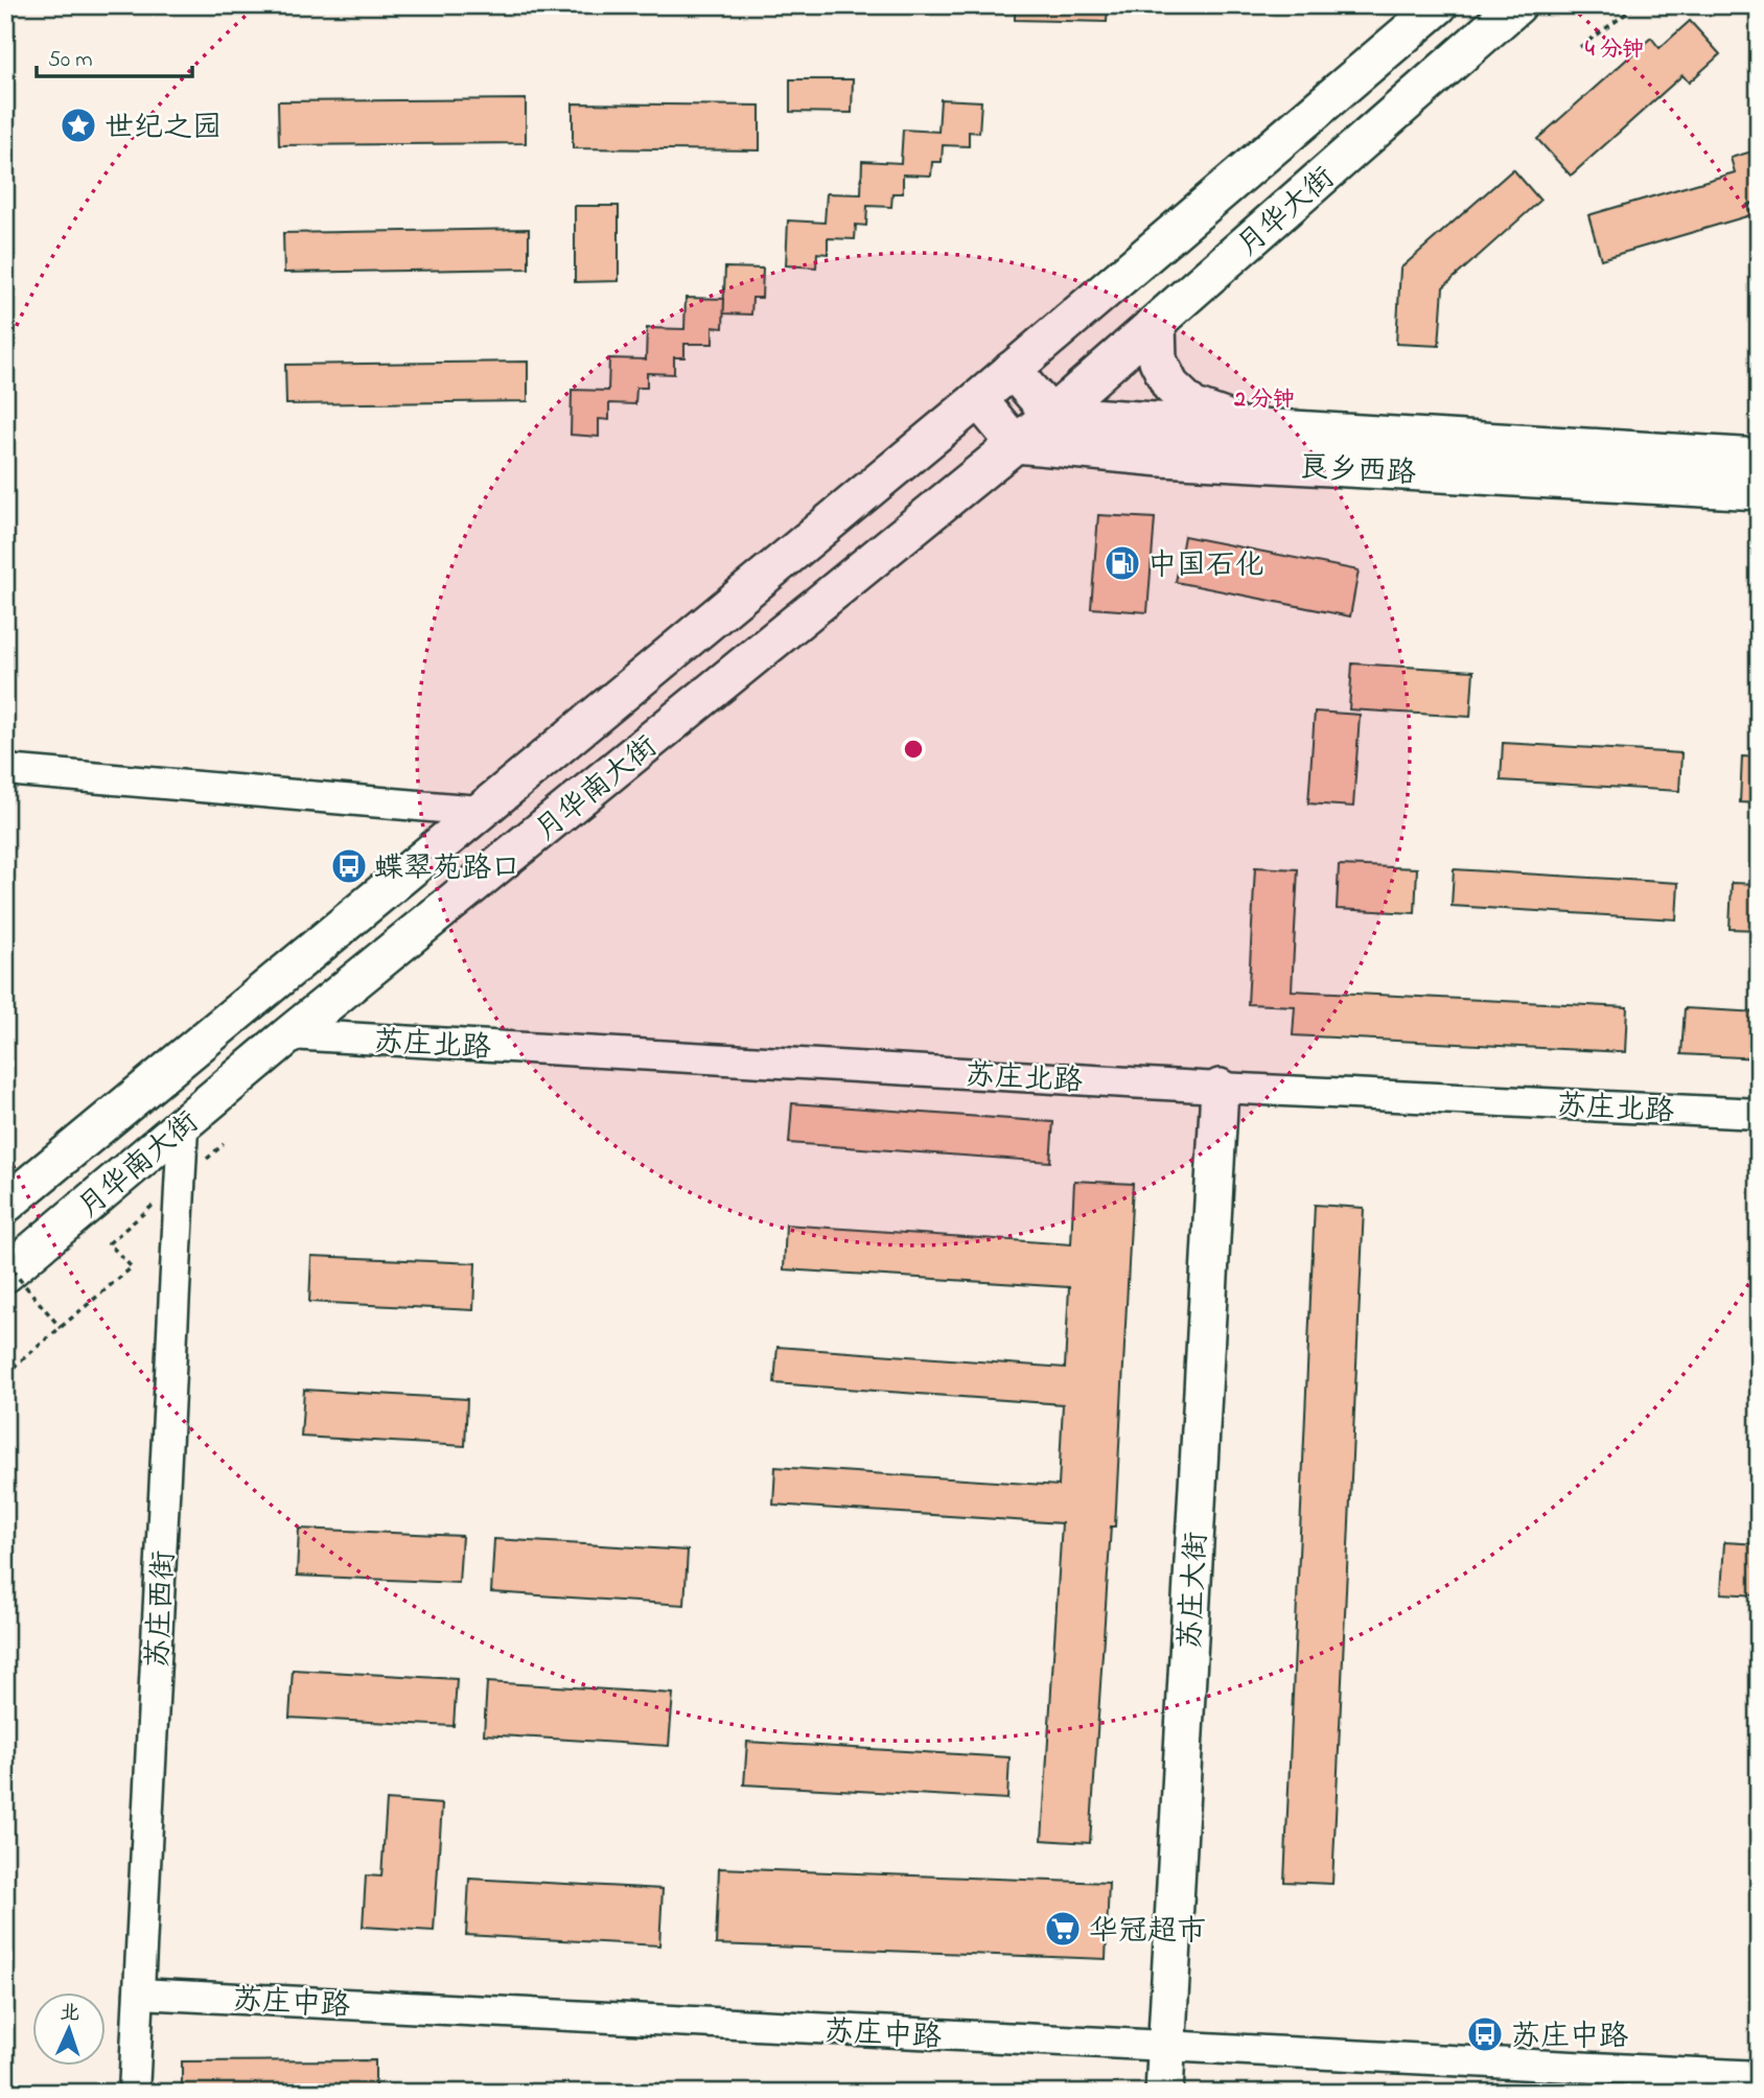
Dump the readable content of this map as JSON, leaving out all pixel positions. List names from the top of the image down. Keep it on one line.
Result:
{"streets":{"main road":["月华大街","良乡西路","月华南大街","苏庄大街"],"street":["苏庄北路","苏庄西街","苏庄中路"]},"crossings":[["月华大街","良乡西路"],["月华大街","月华南大街"],["良乡西路","月华南大街"],["月华南大街","苏庄北路"],["月华南大街","苏庄西街"],["苏庄北路","苏庄大街"],["苏庄大街","苏庄中路"],["苏庄西街","苏庄中路"]],"places":{"place":["世纪之园"],"fuel station":["中国石化"],"bus stop":["蝶翠苑路口","苏庄中路"],"supermarket":["华冠超市"]},"scale_bar":"50 m","north":"top","rings":["4 分钟","2 分钟"]}
